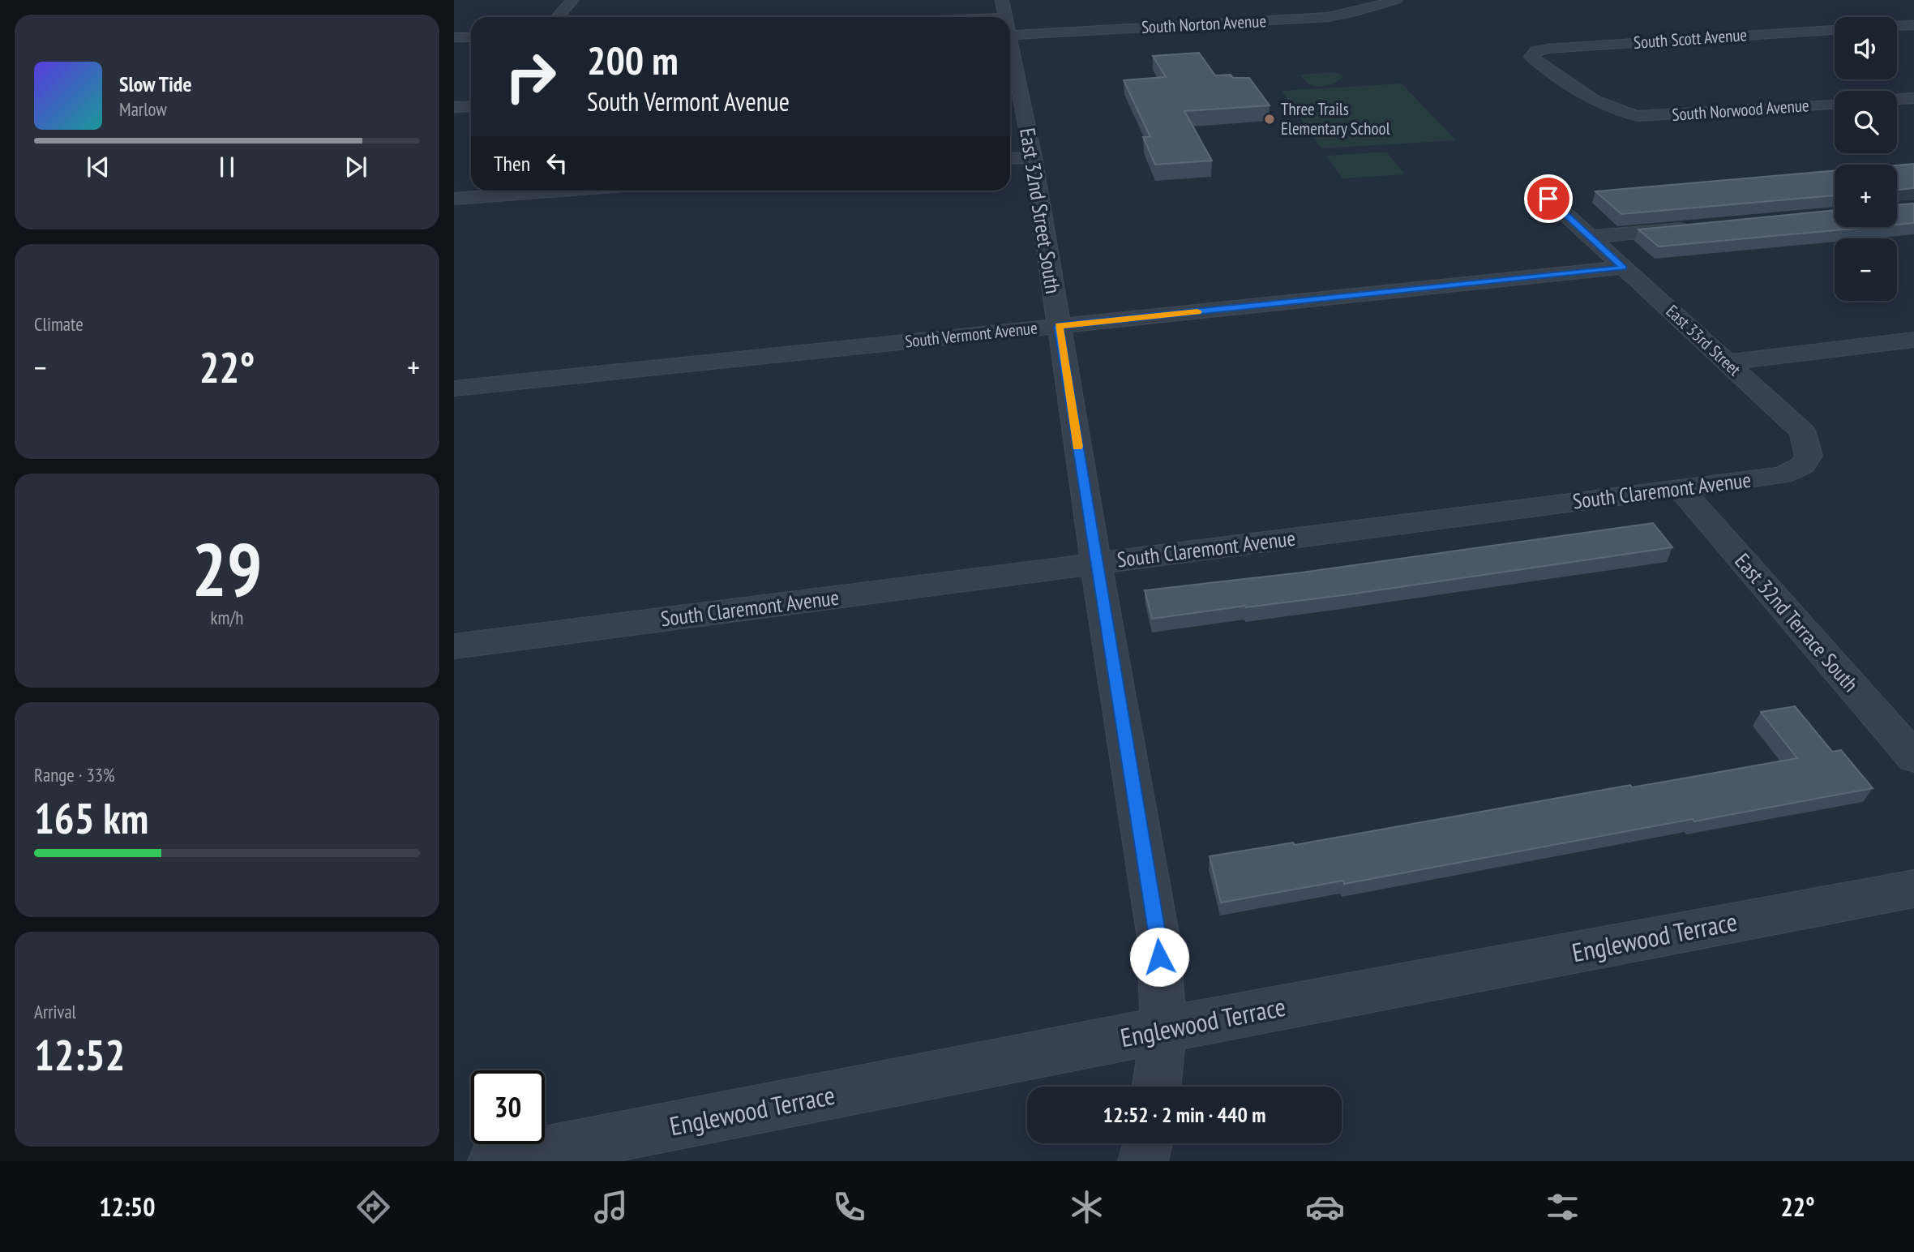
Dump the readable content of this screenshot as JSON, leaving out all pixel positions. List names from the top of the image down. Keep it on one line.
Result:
{"streets":{"street":["South Norton Avenue","South Scott Avenue","South Norwood Avenue","East 32nd Street South","South Vermont Avenue","East 33rd Street","South Claremont Avenue","East 32nd Terrace South","Englewood Terrace"]},"crossings":[["South Scott Avenue","South Norwood Avenue"],["East 32nd Street South","South Vermont Avenue"],["East 32nd Street South","South Claremont Avenue"],["East 32nd Street South","Englewood Terrace"],["South Vermont Avenue","East 33rd Street"],["East 33rd Street","South Claremont Avenue"],["South Claremont Avenue","East 32nd Terrace South"]],"places":["Three Trails Elementary School"],"page":{"map_buttons":["+","−"],"turn":["200 m","South Vermont Avenue"],"song":["Slow Tide","Marlow"],"then":"Then","tile":["Climate",["29","km/h"],["Range · 33%","165 km"],["Arrival","12:52"]],"heat":["−","22°","+"],"limit":"30","trip":"12:52 · 2 min · 440 m","tabs":["12:50","22°"]}}
